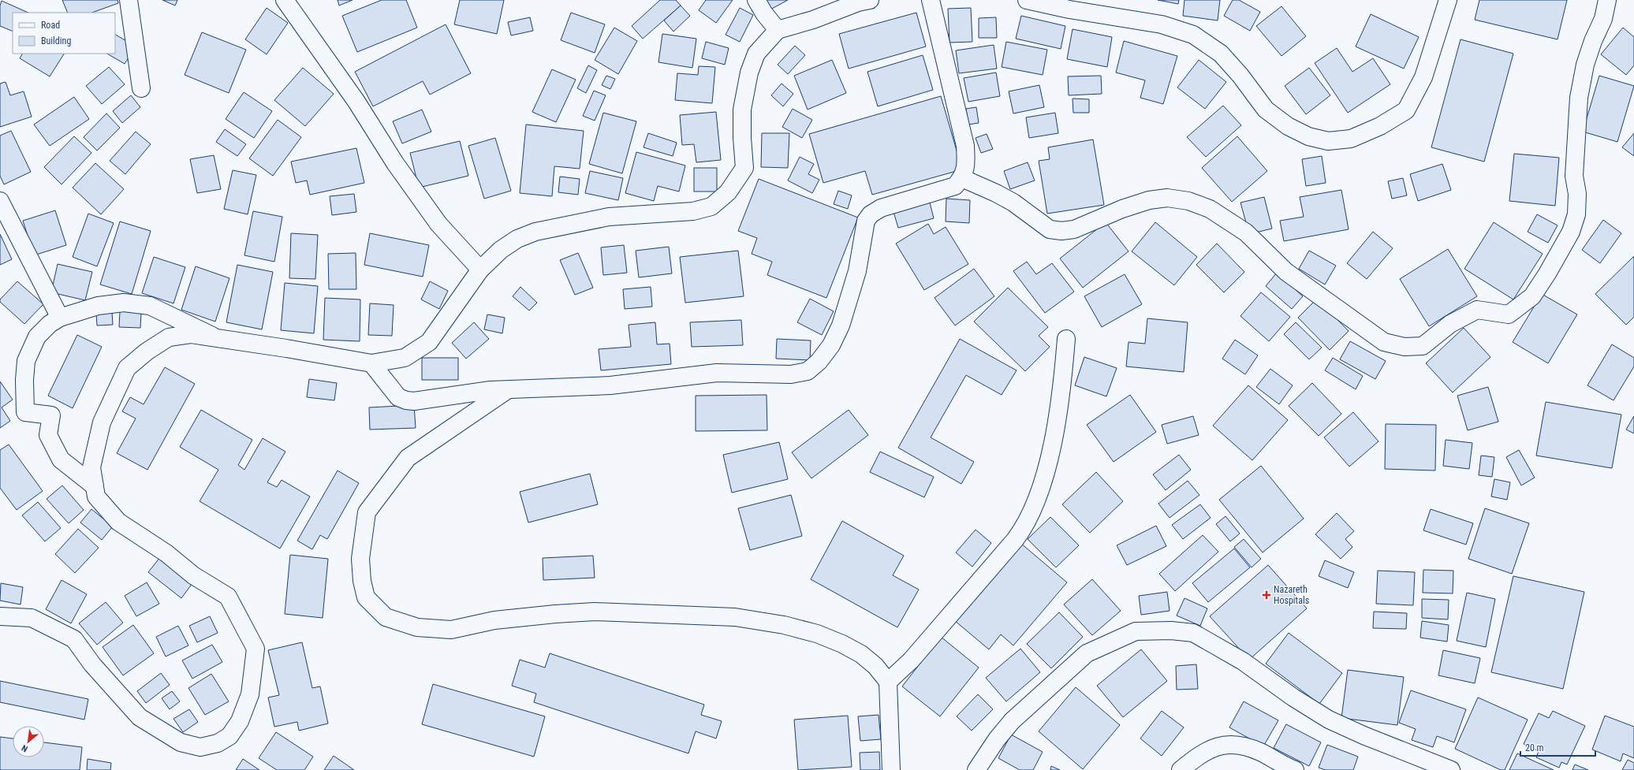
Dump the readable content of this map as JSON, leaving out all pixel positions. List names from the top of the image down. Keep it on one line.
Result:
{"places":{"health":["Nazareth Hospitals"]},"legend":["Road","Building"],"scale_bar":"20 m","north":"bottom left"}
